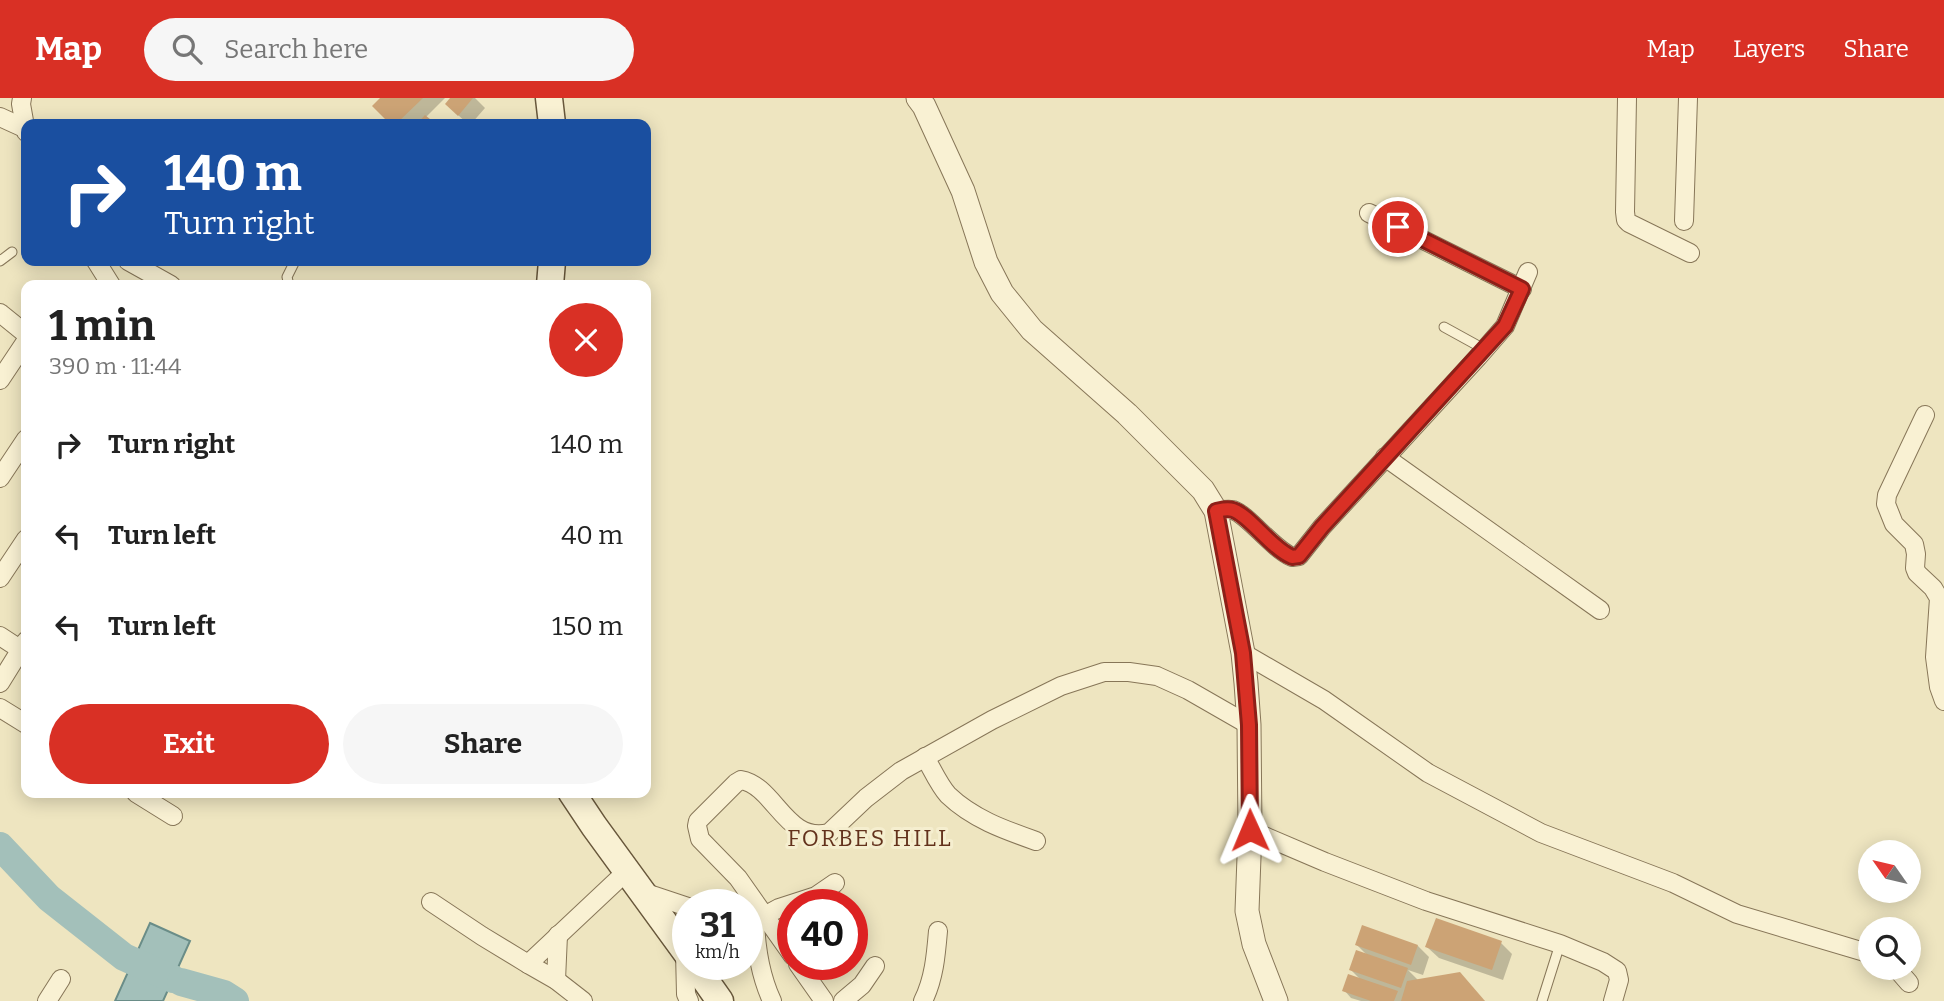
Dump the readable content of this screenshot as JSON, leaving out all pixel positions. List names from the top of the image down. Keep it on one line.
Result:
{"districts":["FORBES HILL"],"north":"top left","page":{"header":"Map","search":"Search here","nav":["Map","Layers","Share"],"turn":["140 m","Turn right"],"heading":["1 min","390 m · 11:44"],"list":[{"name":"Turn right","value":"140 m"},{"name":"Turn left","value":"40 m"},{"name":"Turn left","value":"150 m"}],"buttons":["Exit","Share"],"speed":"31 km/h","limit":"40"}}
